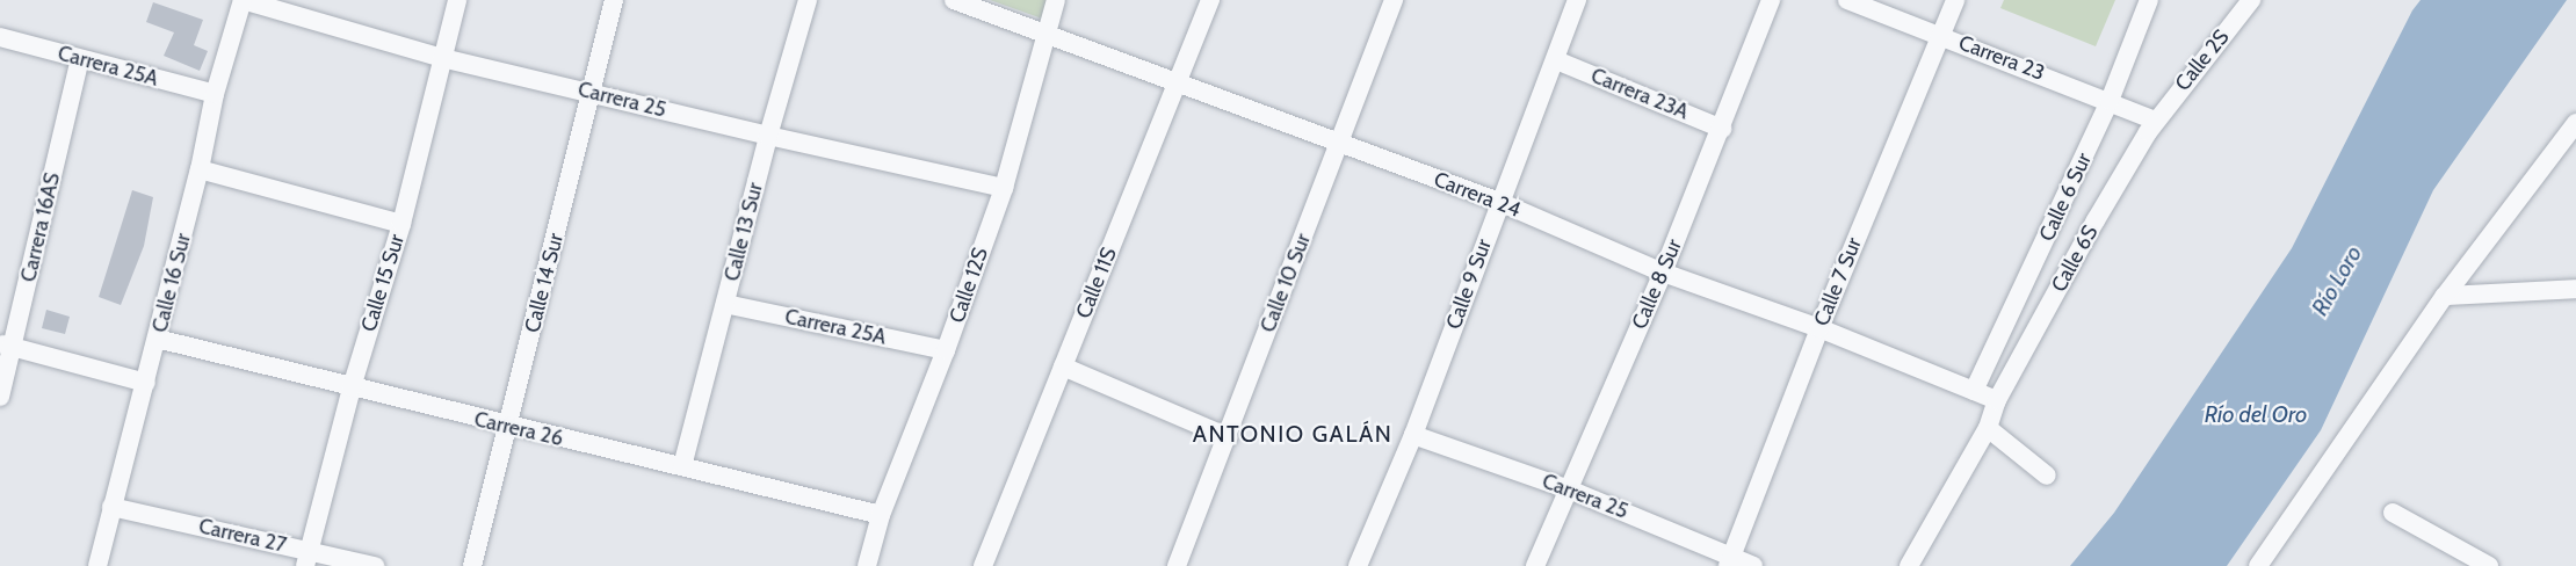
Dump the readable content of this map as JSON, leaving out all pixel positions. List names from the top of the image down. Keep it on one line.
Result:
{"streets":{"street":["Carrera 23","Calle 2S","Carrera 25A","Carrera 23A","Carrera 25","Carrera 24","Calle 6 Sur","Carrera 16AS","Calle 13 Sur","Calle 6S","Calle 7 Sur","Calle 16 Sur","Calle 15 Sur","Calle 14 Sur","Calle 11S","Calle 10 Sur","Calle 9 Sur","Calle 8 Sur","Calle 12S","Carrera 26","Carrera 27"]},"crossings":[["Carrera 23","Calle 2S"],["Carrera 23","Calle 6 Sur"],["Carrera 23","Calle 6S"],["Carrera 23","Calle 7 Sur"],["Calle 2S","Calle 6S"],["Carrera 25A","Carrera 16AS"],["Carrera 25A","Calle 13 Sur"],["Carrera 25A","Calle 16 Sur"],["Carrera 25A","Calle 12S"],["Carrera 23A","Calle 9 Sur"],["Carrera 23A","Calle 8 Sur"],["Carrera 25","Calle 13 Sur"],["Carrera 25","Calle 7 Sur"],["Carrera 25","Calle 16 Sur"],["Carrera 25","Calle 15 Sur"],["Carrera 25","Calle 14 Sur"],["Carrera 25","Calle 9 Sur"],["Carrera 25","Calle 8 Sur"],["Carrera 25","Calle 12S"],["Carrera 24","Calle 6 Sur"],["Carrera 24","Calle 6S"],["Carrera 24","Calle 7 Sur"],["Carrera 24","Calle 11S"],["Carrera 24","Calle 10 Sur"],["Carrera 24","Calle 9 Sur"],["Carrera 24","Calle 8 Sur"],["Carrera 24","Calle 12S"],["Calle 13 Sur","Carrera 26"],["Calle 16 Sur","Carrera 26"],["Calle 16 Sur","Carrera 27"],["Calle 15 Sur","Carrera 26"],["Calle 15 Sur","Carrera 27"],["Calle 14 Sur","Carrera 26"],["Calle 12S","Carrera 26"]],"districts":["ANTONIO GALÁN"],"water":["Río Loro","Río del Oro"]}
